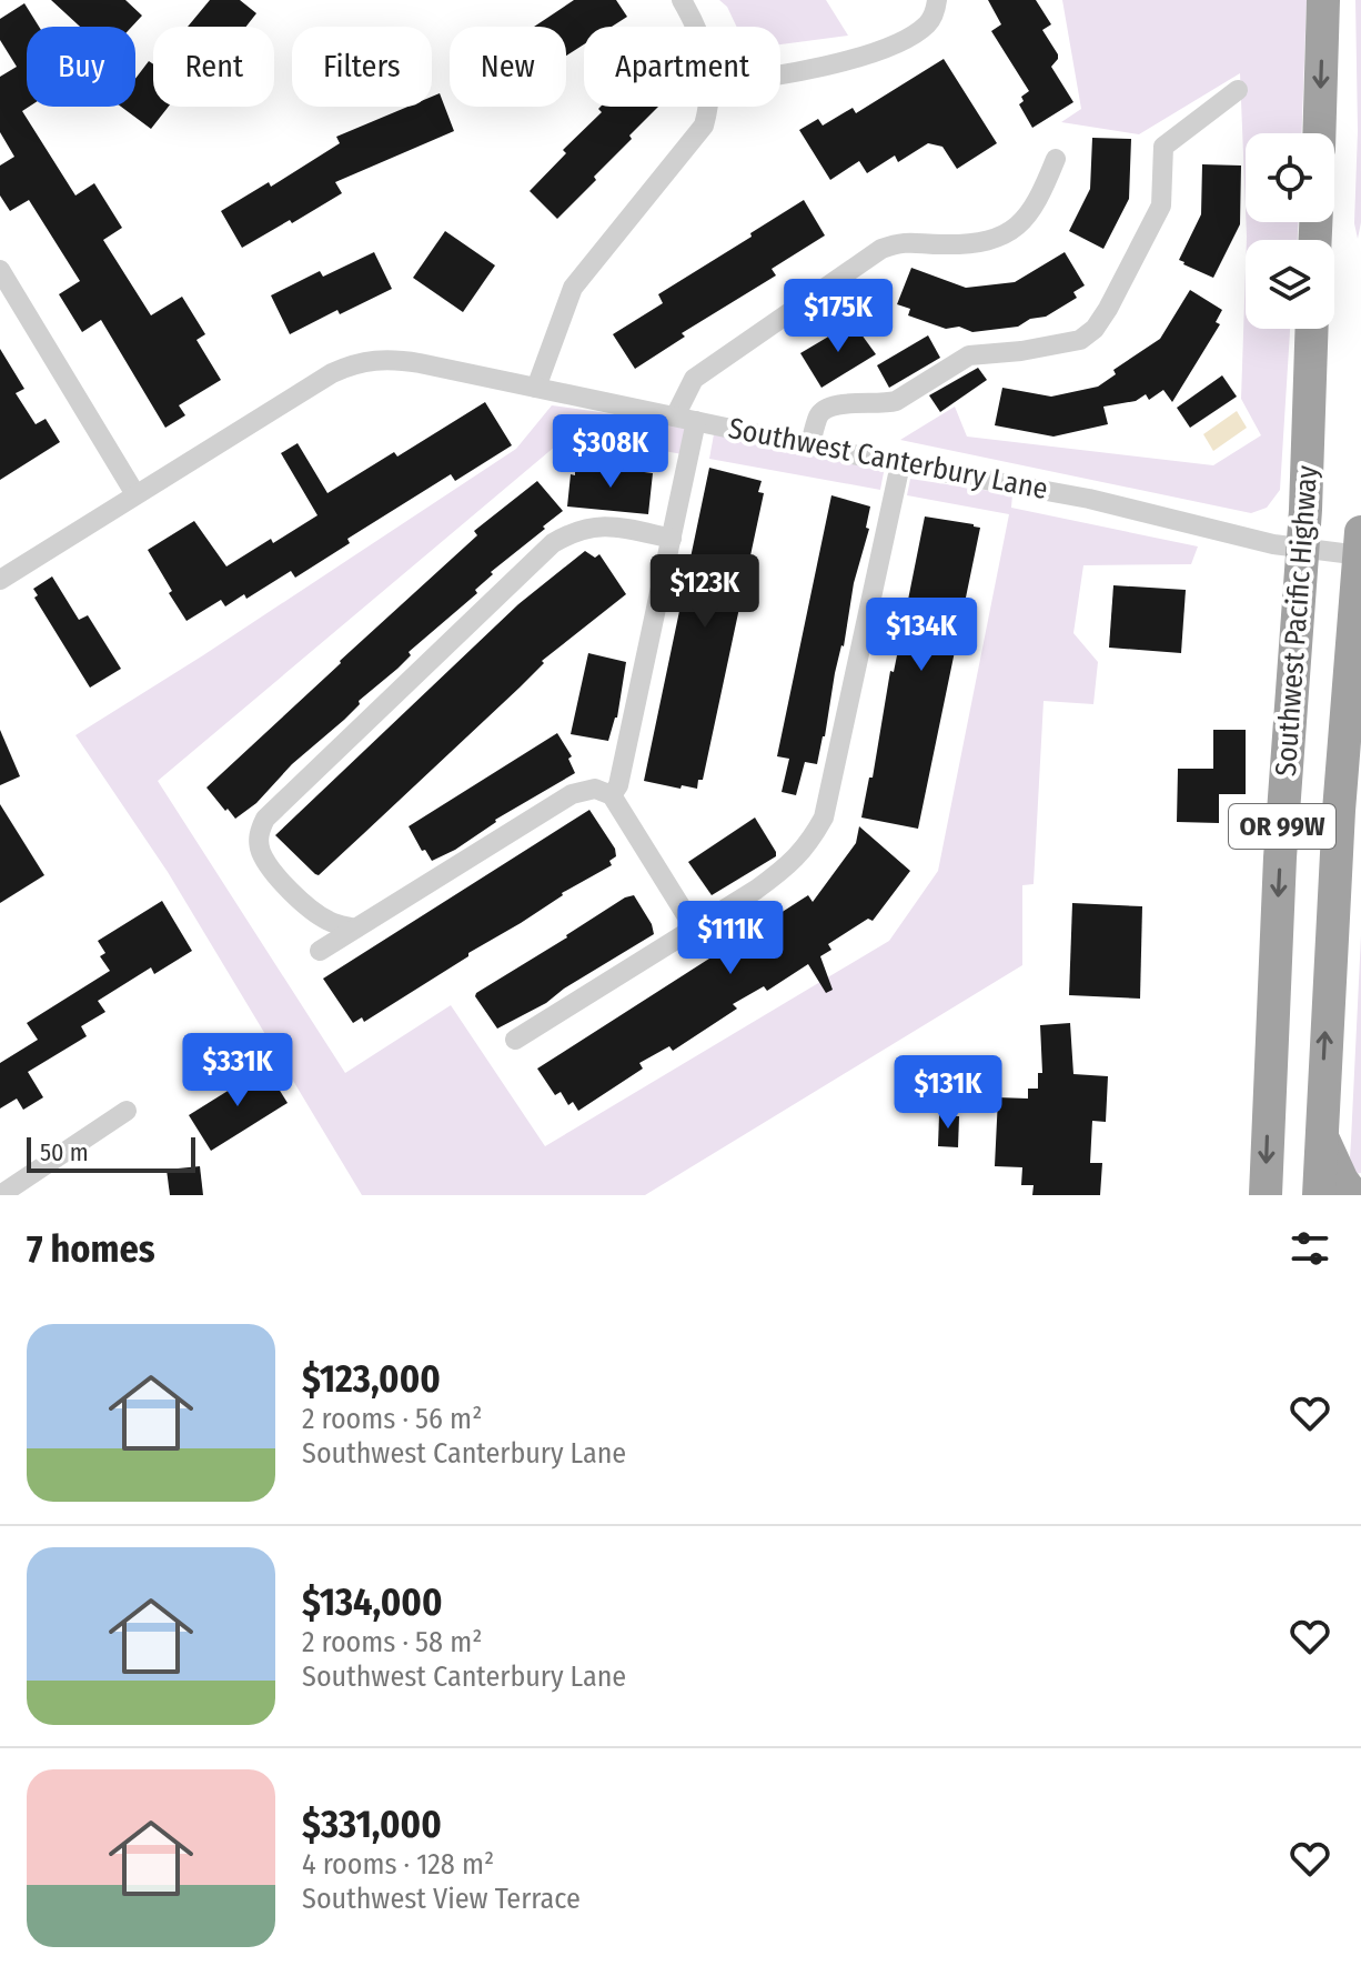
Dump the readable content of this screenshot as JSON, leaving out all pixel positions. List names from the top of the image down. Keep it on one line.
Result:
{"streets":{"highway":["Southwest Pacific Highway","OR 99W"],"street":["Southwest Canterbury Lane"]},"crossings":[["Southwest Canterbury Lane","Southwest Pacific Highway"]],"scale_bar":"50 m","page":{"chip":["Buy","Rent","Filters","New","Apartment"],"price":["$175K","$308K","$123K","$134K","$111K","$331K","$131K"],"scale":"50 m","heading":"7 homes","list":[{"name":"$123,000","note":"2 rooms · 56 m² · Southwest Canterbury Lane"},{"name":"$134,000","note":"2 rooms · 58 m² · Southwest Canterbury Lane"},{"name":"$331,000","note":"4 rooms · 128 m² · Southwest View Terrace"}]}}
